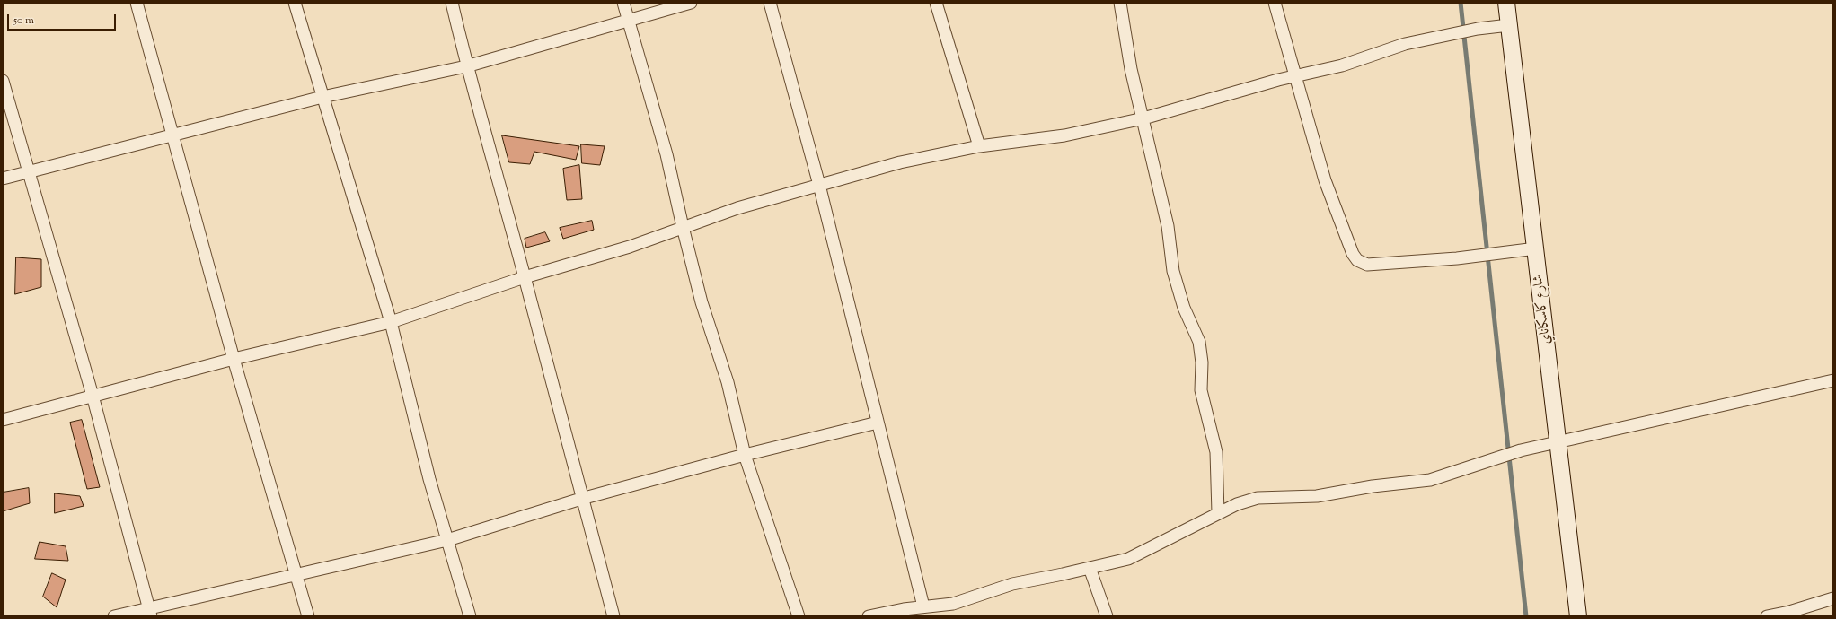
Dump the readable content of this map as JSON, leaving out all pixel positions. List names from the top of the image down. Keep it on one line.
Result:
{"streets":{"street":["شارع كاسكاناي"]},"scale_bar":"50 m"}
